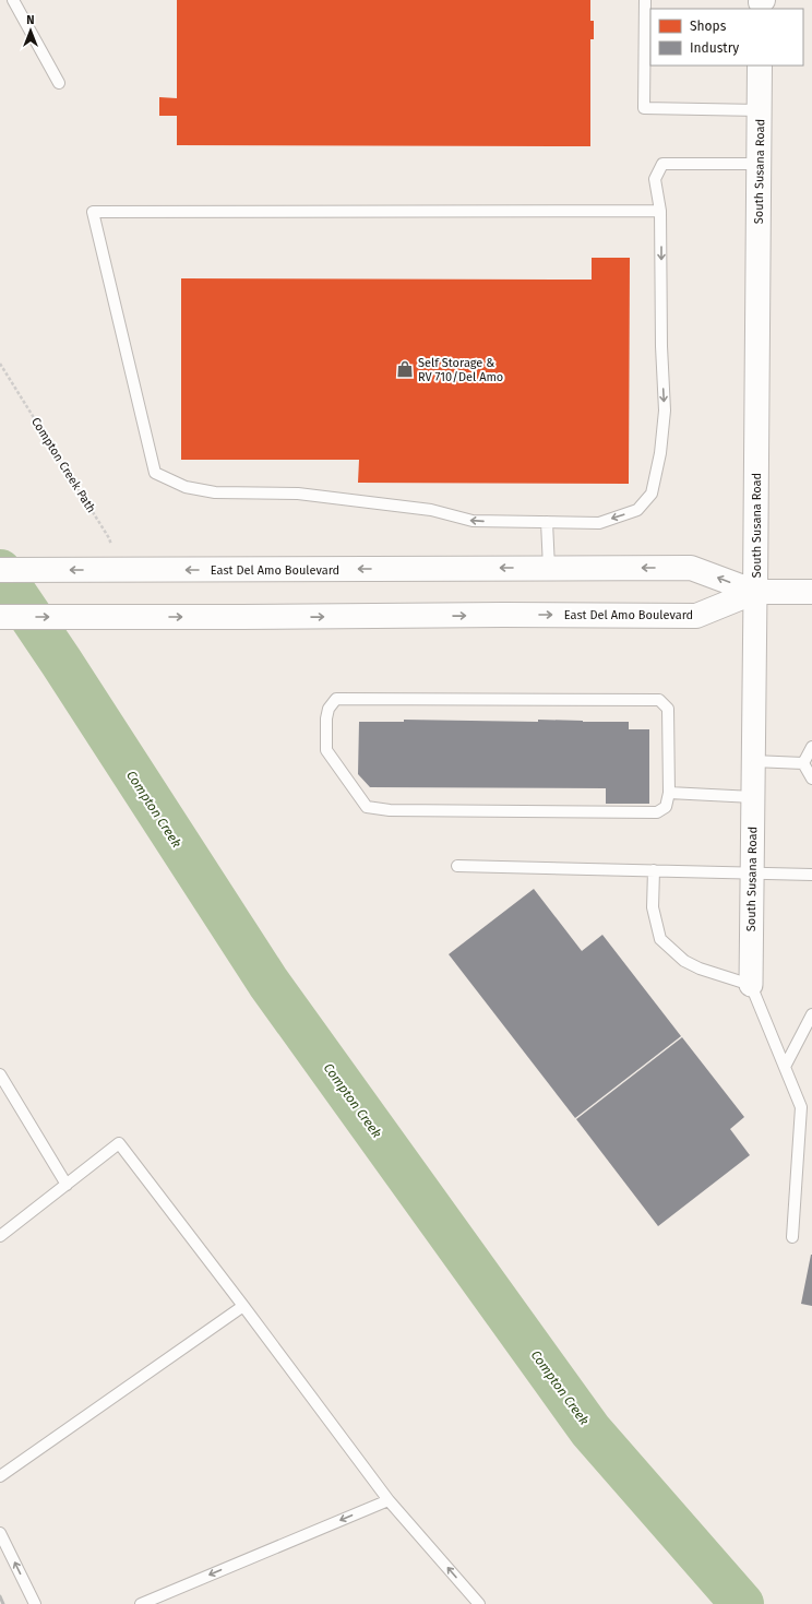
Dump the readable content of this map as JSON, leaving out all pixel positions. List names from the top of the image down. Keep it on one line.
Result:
{"streets":{"main road":["South Susana Road","East Del Amo Boulevard"],"path":["Compton Creek Path"]},"crossings":[["South Susana Road","East Del Amo Boulevard"],["Compton Creek Path","East Del Amo Boulevard"]],"water":["Compton Creek"],"places":{"shop":["Self Storage & RV 710/Del Amo"]},"legend":["Shops","Industry"],"north":"top"}
